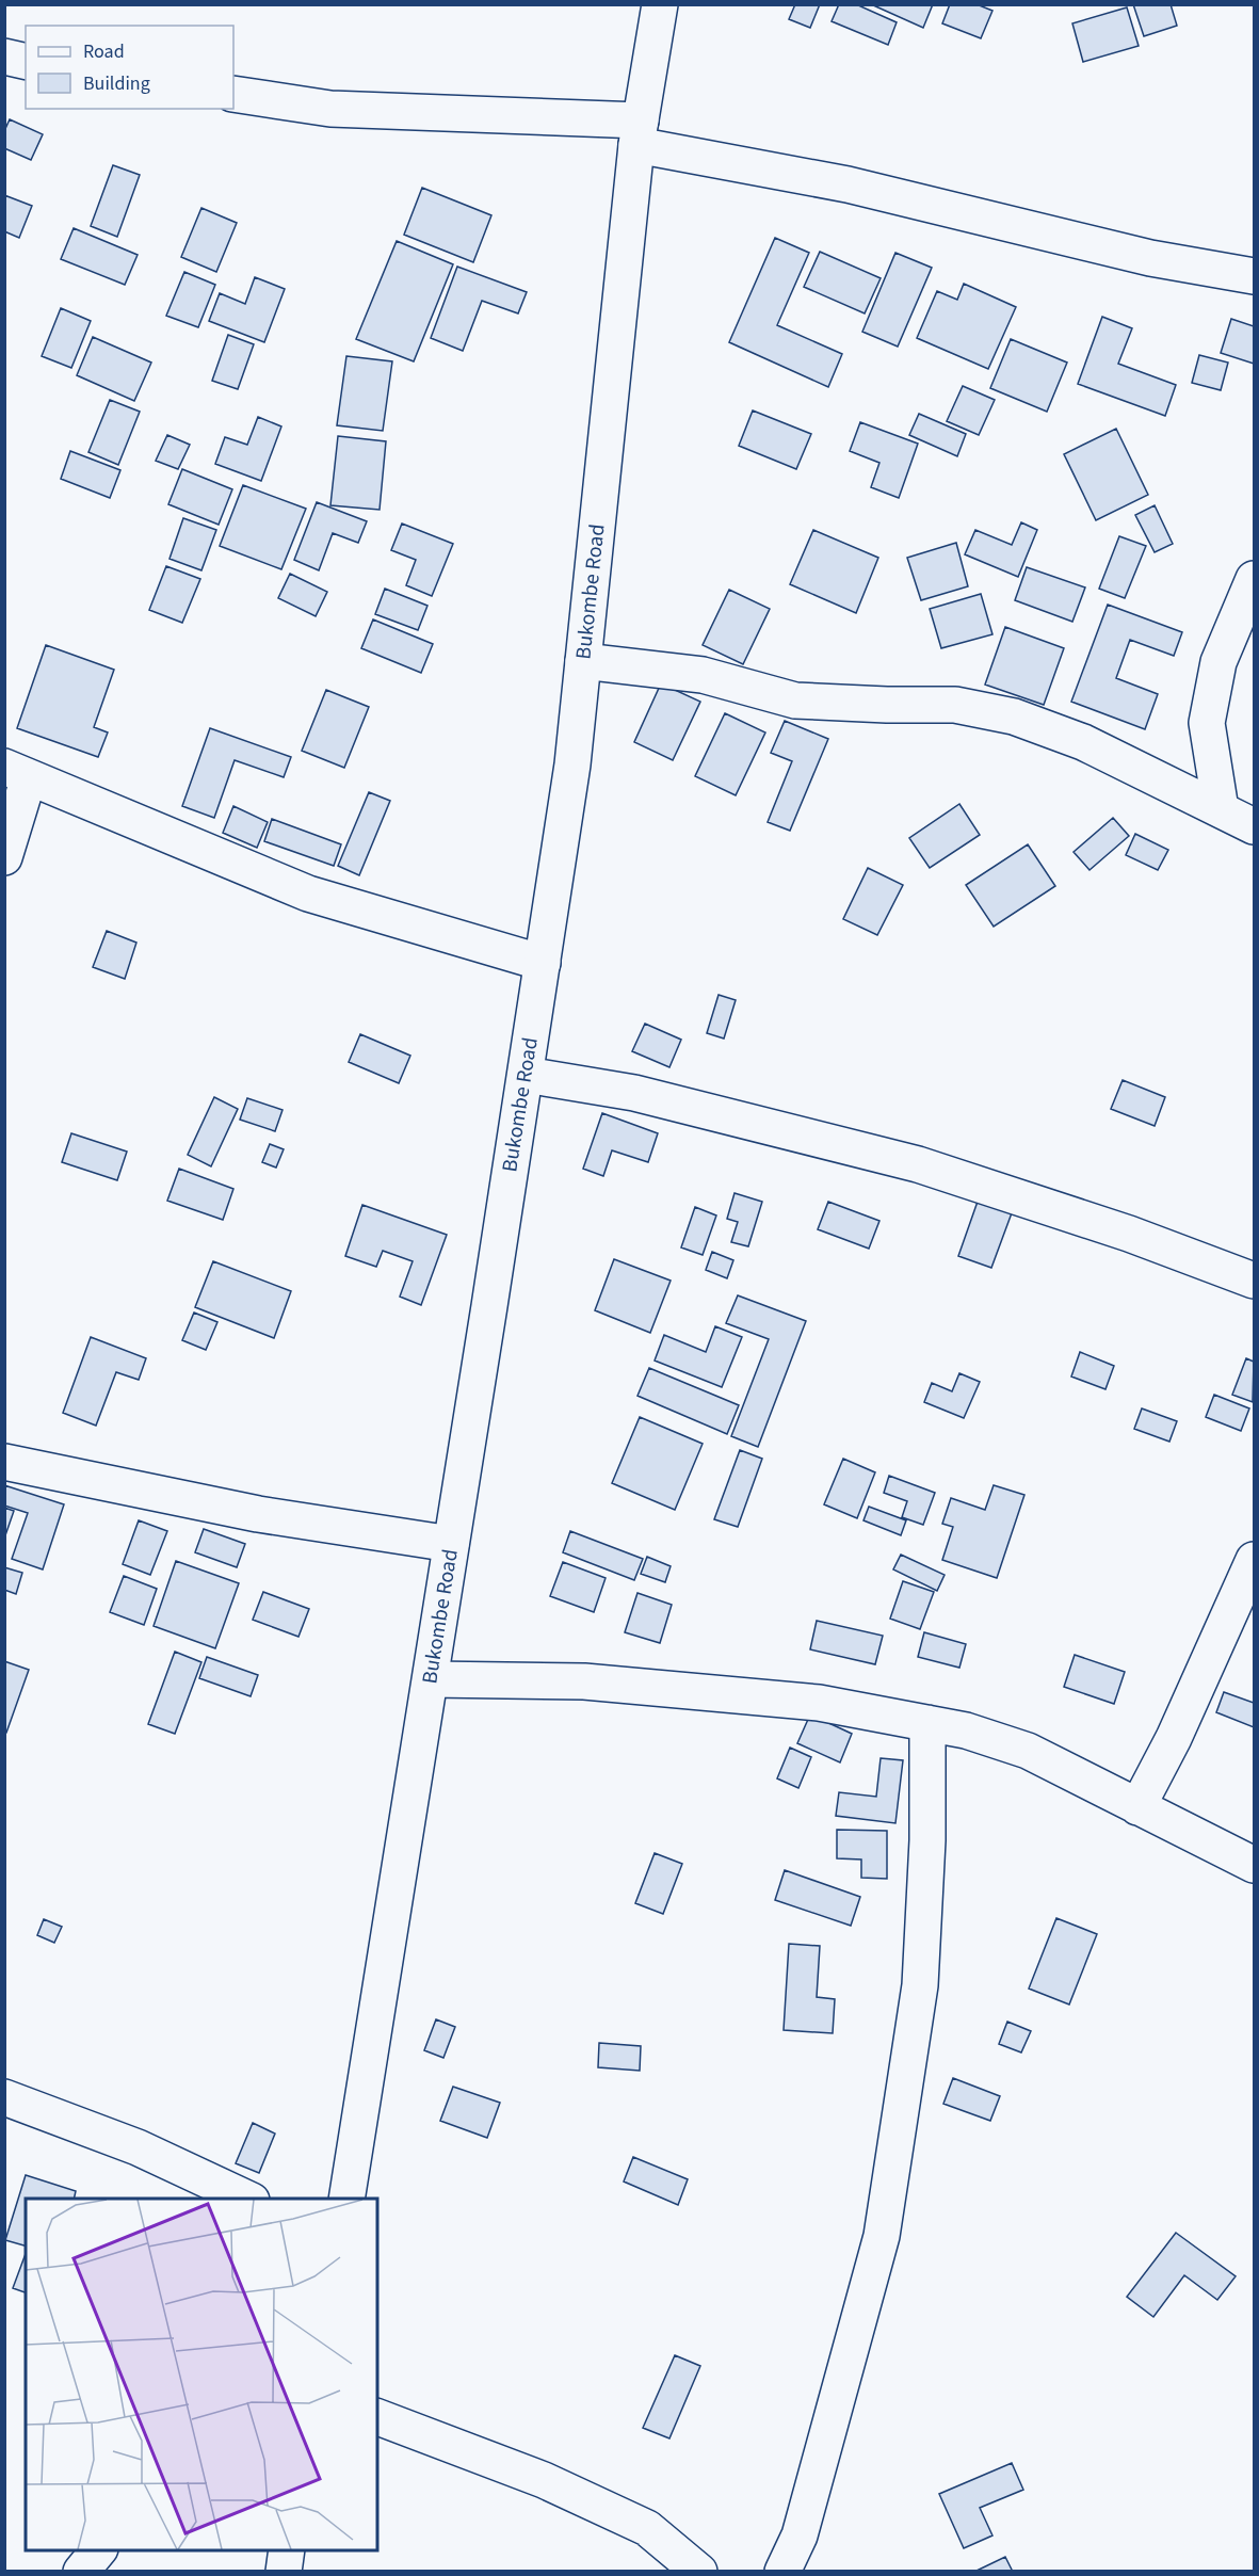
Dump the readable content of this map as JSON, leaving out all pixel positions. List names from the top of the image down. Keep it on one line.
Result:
{"streets":{"street":["Bukombe Road"]},"legend":["Road","Building"]}
